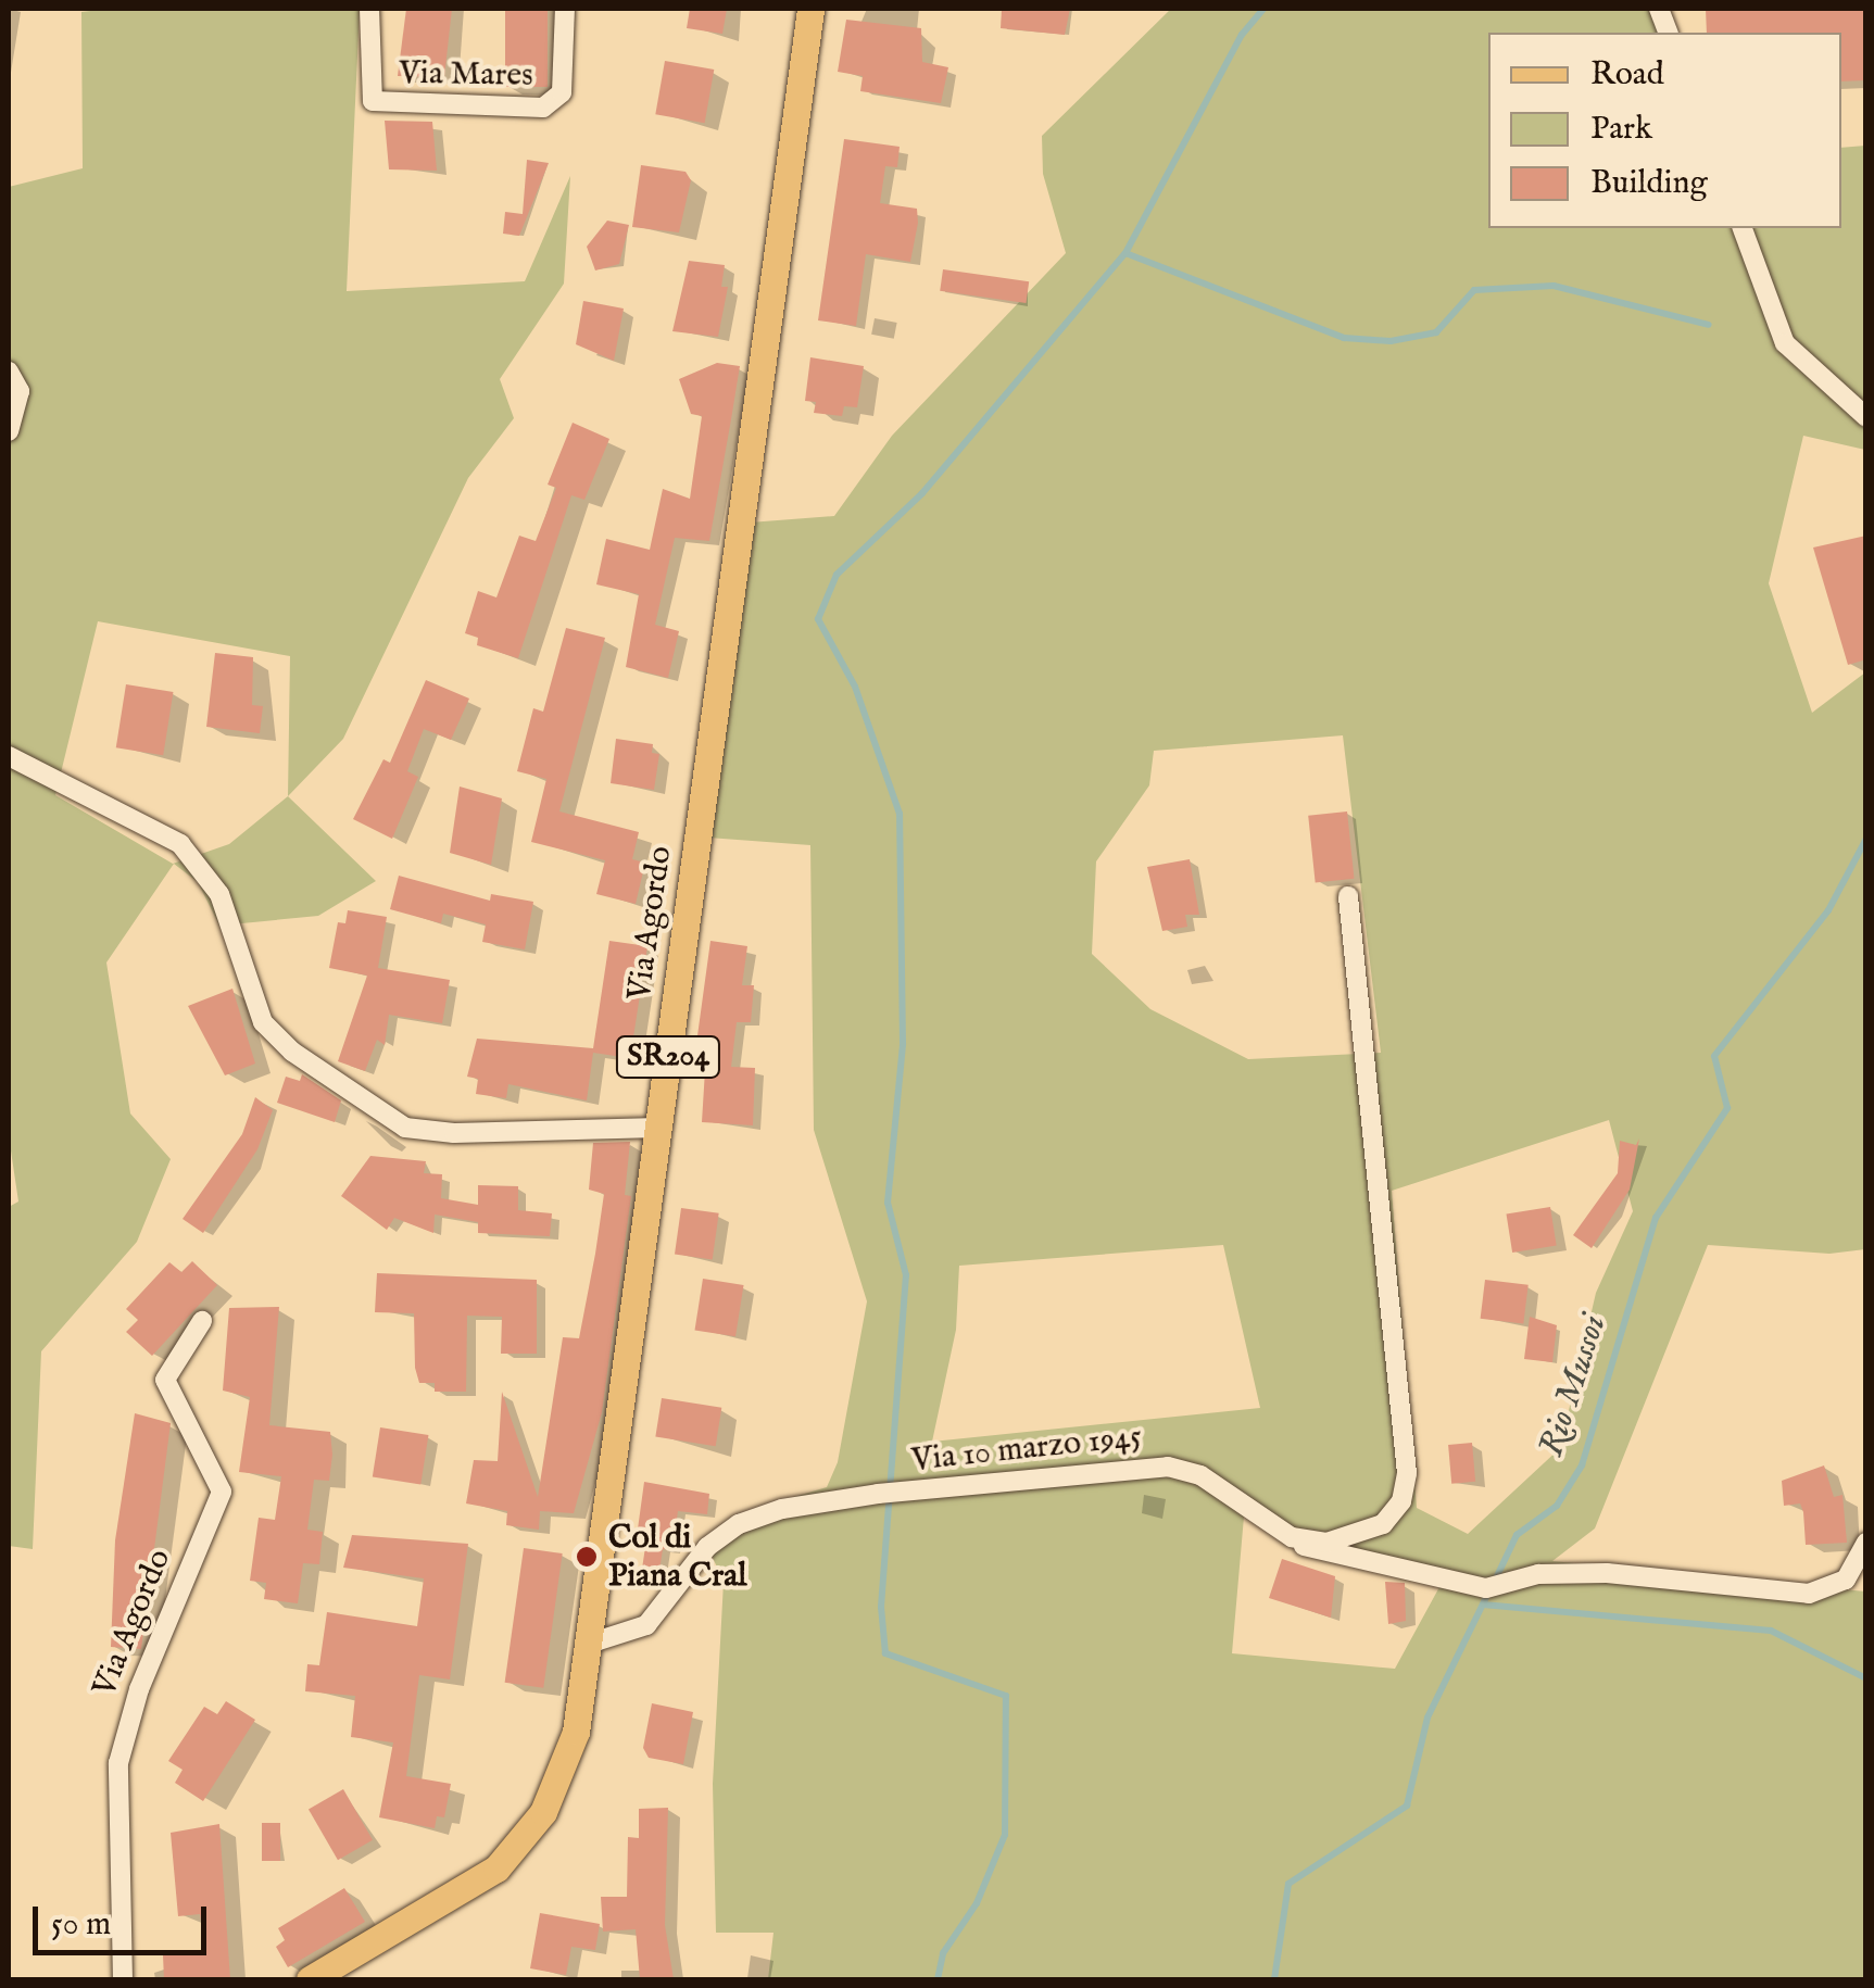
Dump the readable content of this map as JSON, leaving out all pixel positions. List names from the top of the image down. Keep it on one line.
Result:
{"streets":{"main road":["Via Agordo","SR204"],"street":["Via Mares","Via 10 marzo 1945"]},"crossings":[["Via Agordo","Via 10 marzo 1945"]],"water":["Rio Mussoi"],"places":["Col di Piana Cral"],"legend":["Road","Park","Building"],"scale_bar":"50 m"}
